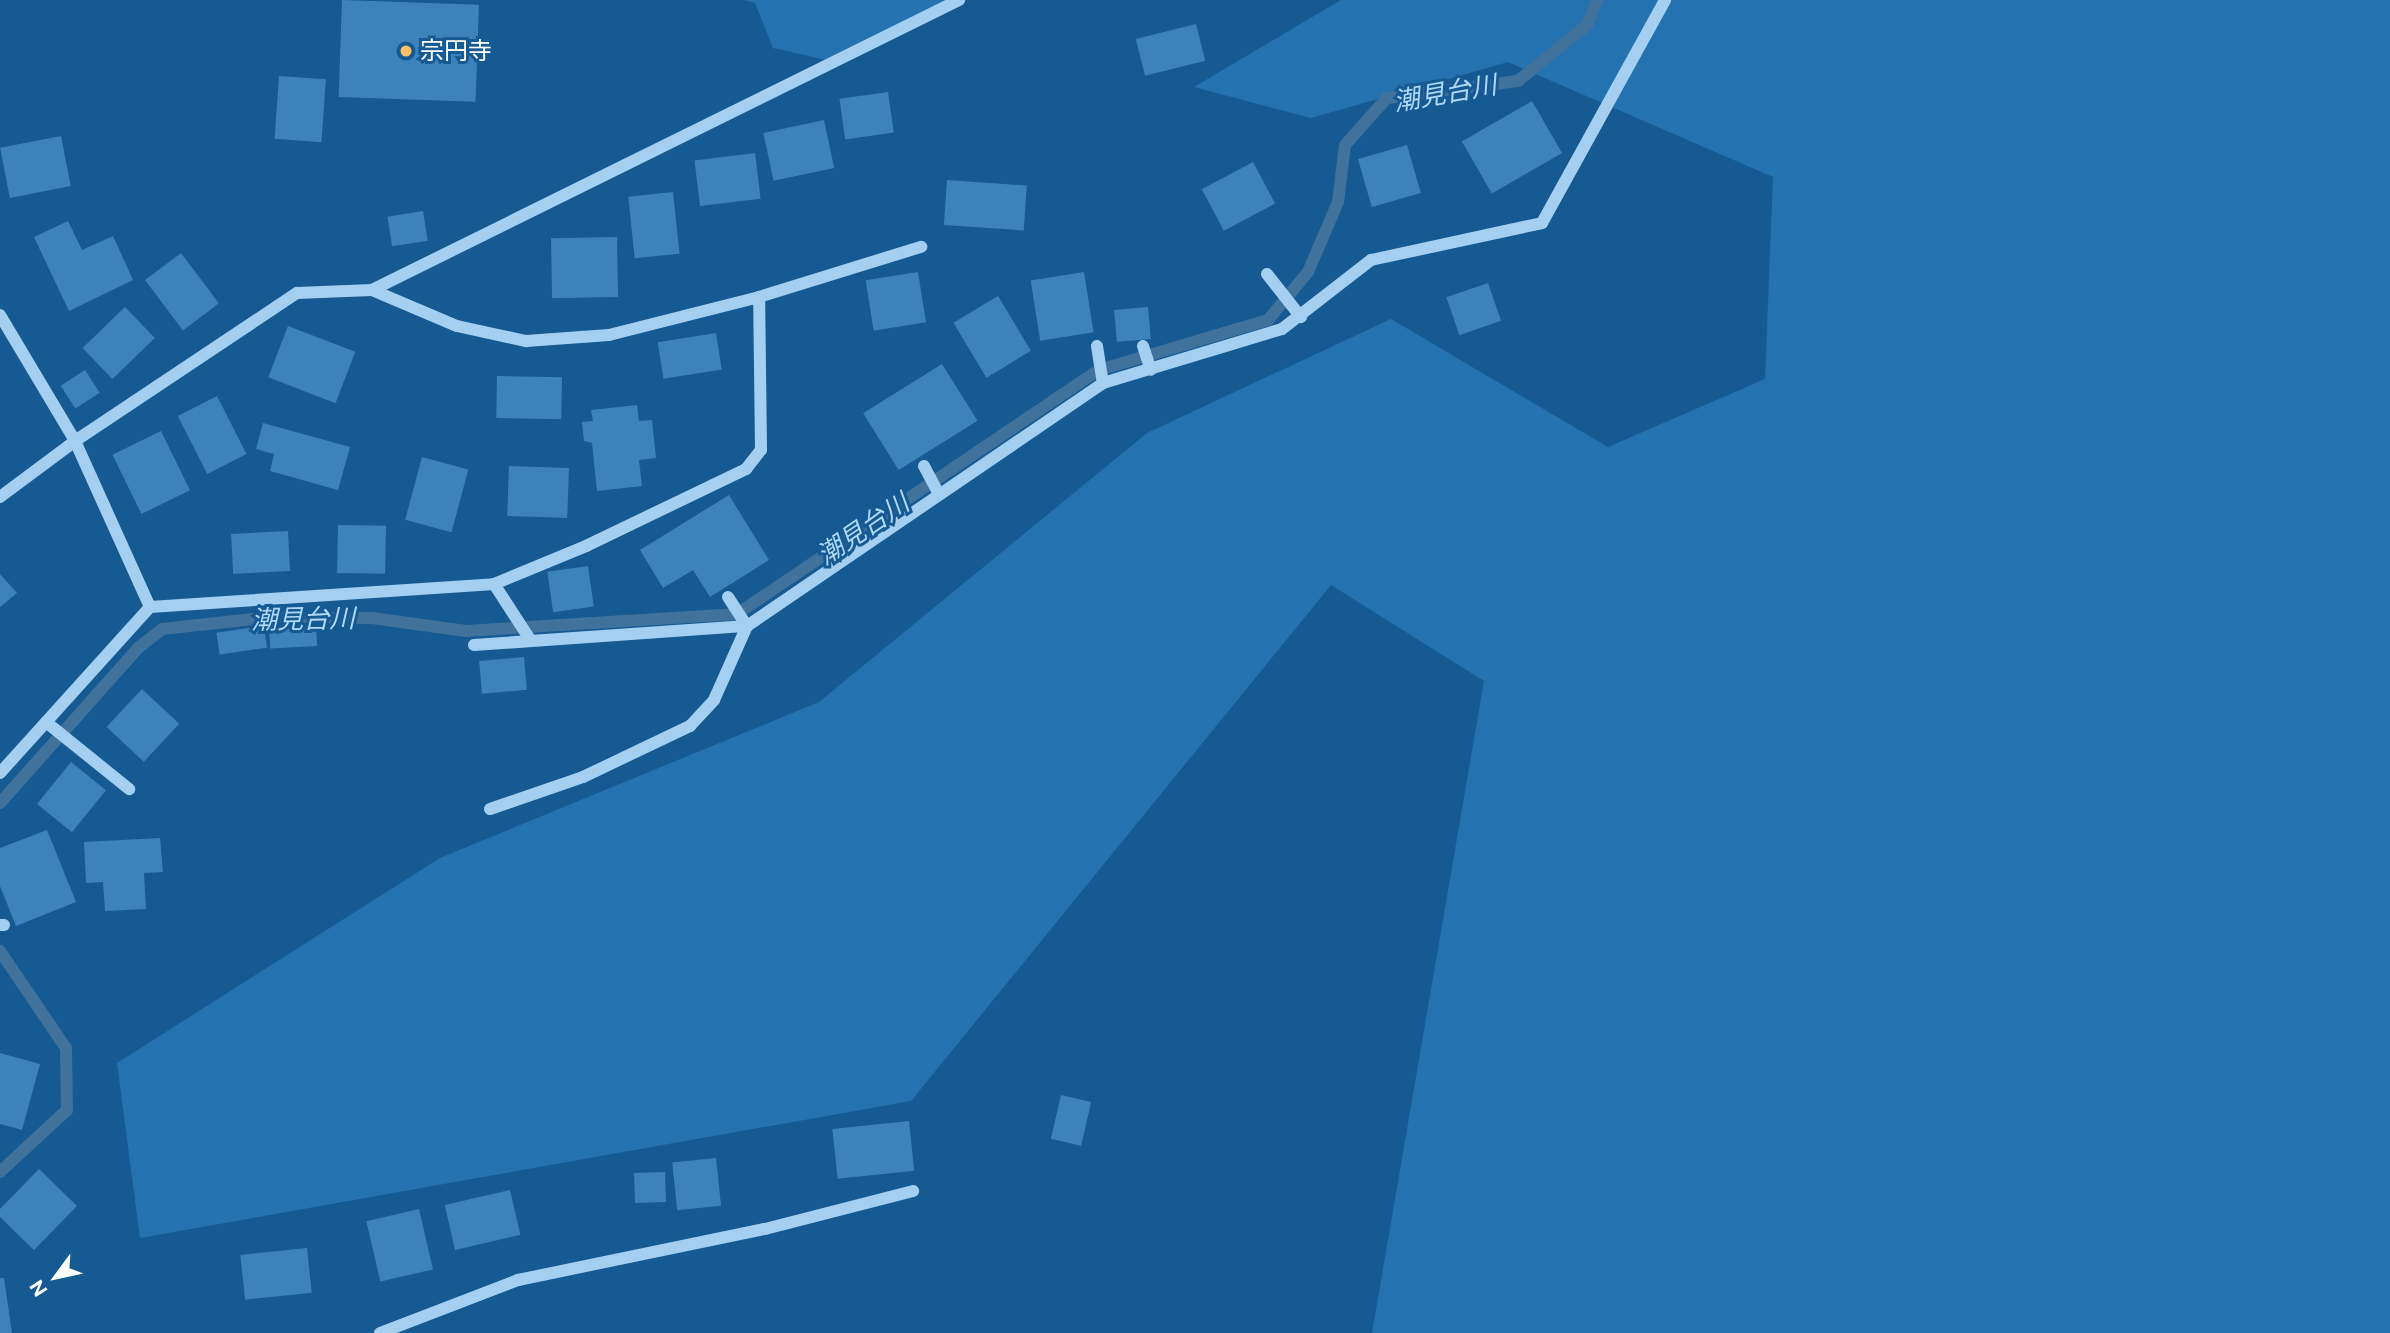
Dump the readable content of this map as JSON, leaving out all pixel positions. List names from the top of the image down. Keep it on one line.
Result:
{"water":["潮見台川"],"places":["宗円寺"],"north":"bottom left"}
